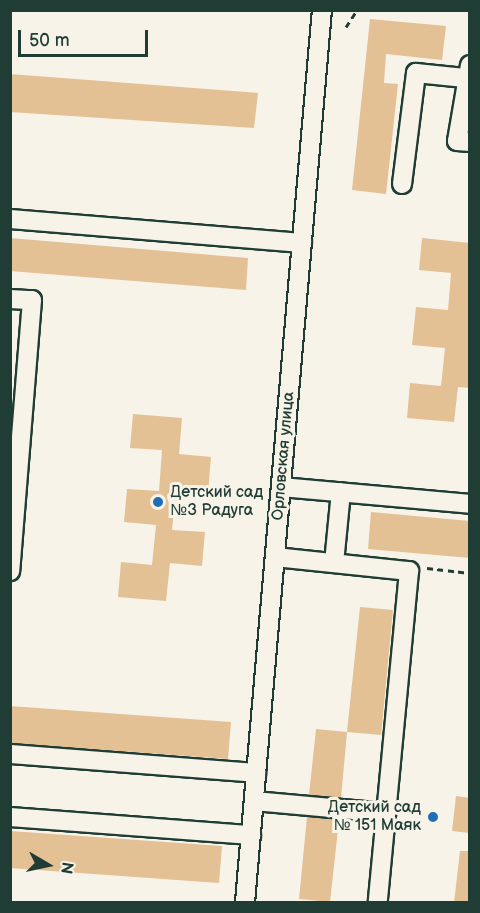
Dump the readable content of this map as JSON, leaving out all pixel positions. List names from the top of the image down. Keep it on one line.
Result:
{"streets":{"street":["Орловская улица"]},"places":["Детский сад №3 Радуга","Детский сад № 151 Маяк"],"scale_bar":"50 m","north":"right"}
